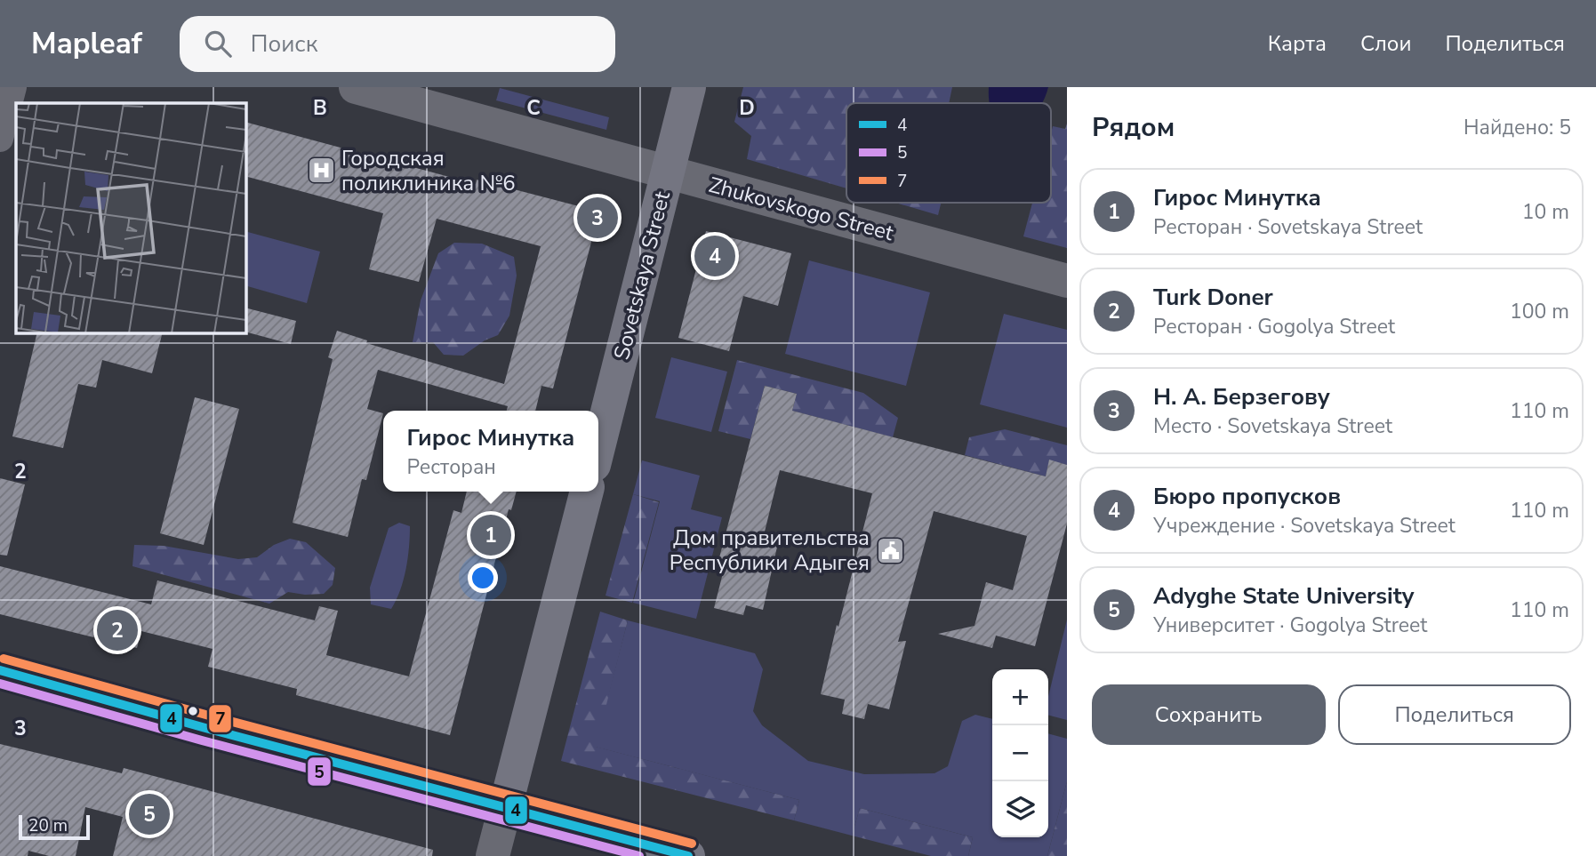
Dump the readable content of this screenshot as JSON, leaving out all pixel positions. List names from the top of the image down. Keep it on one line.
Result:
{"streets":{"main road":["Sovetskaya Street"],"street":["Zhukovskogo Street"]},"crossings":[["Zhukovskogo Street","Sovetskaya Street"]],"places":{"hospital":["Городская поликлиника №6"],"public building":["Дом правительства Республики Адыгея"]},"lines":["transit line 7","transit line 4","transit line 5"],"legend":["4","5","7"],"scale_bar":"20 m","page":{"header":"Mapleaf","search":"Поиск","nav":["Карта","Слои","Поделиться"],"heading":["Рядом","Найдено: 5"],"list":[{"mark":"1","name":"Гирос Минутка","note":"Ресторан · Sovetskaya Street","value":"10 m"},{"mark":"2","name":"Turk Doner","note":"Ресторан · Gogolya Street","value":"100 m"},{"mark":"3","name":"Н. А. Берзегову","note":"Место · Sovetskaya Street","value":"110 m"},{"mark":"4","name":"Бюро пропусков","note":"Учреждение · Sovetskaya Street","value":"110 m"},{"mark":"5","name":"Adyghe State University","note":"Университет · Gogolya Street","value":"110 m"}],"pins":["3","4","1","2","5"],"popup":["Гирос Минутка","Ресторан"],"buttons":["Сохранить","Поделиться"],"map_buttons":["+","−"],"scale":"20 m"},"grid":{"columns":["B","C","D"],"rows":["2","3"]}}
